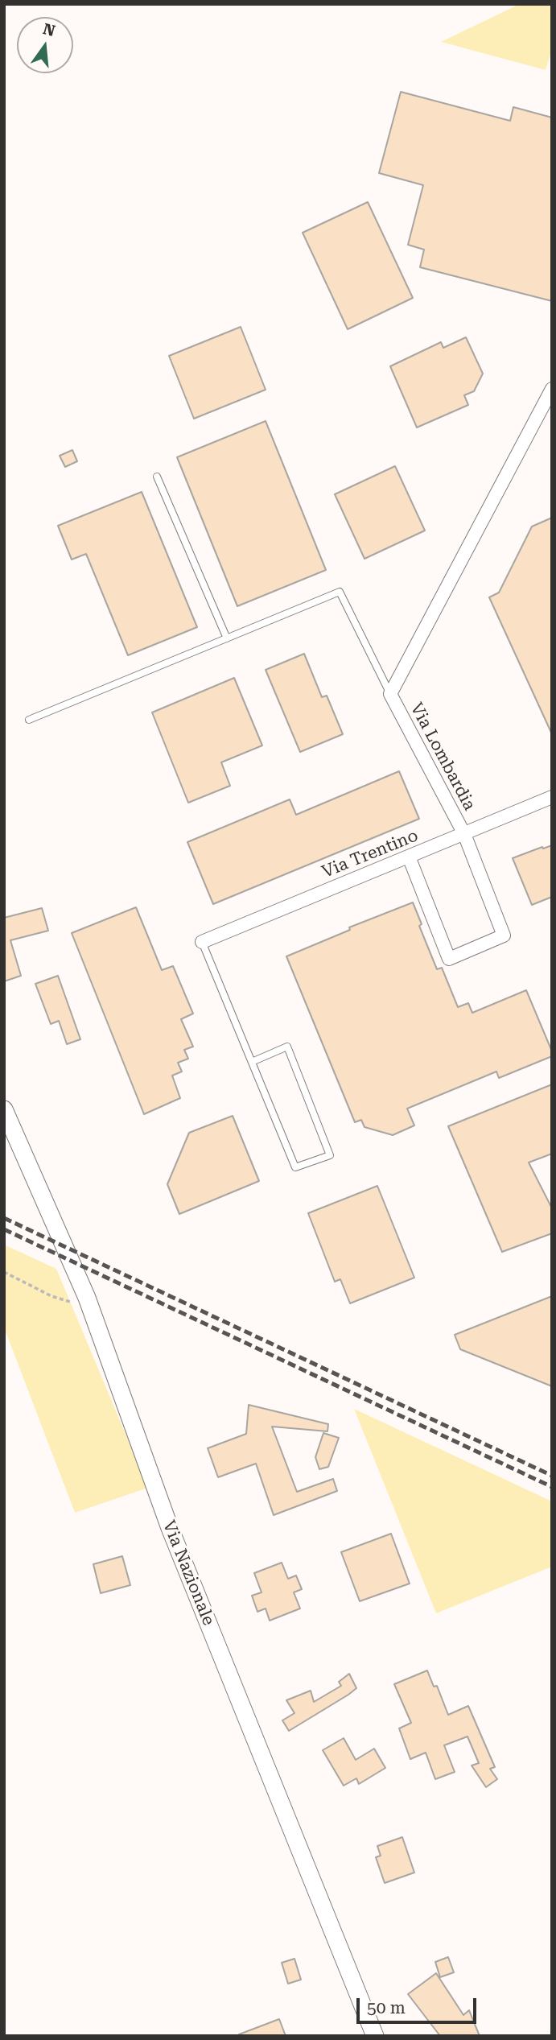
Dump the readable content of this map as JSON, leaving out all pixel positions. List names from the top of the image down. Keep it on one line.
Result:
{"streets":{"street":["Via Lombardia","Via Trentino","Via Nazionale"]},"crossings":[["Via Lombardia","Via Trentino"]],"scale_bar":"50 m","north":"top"}
